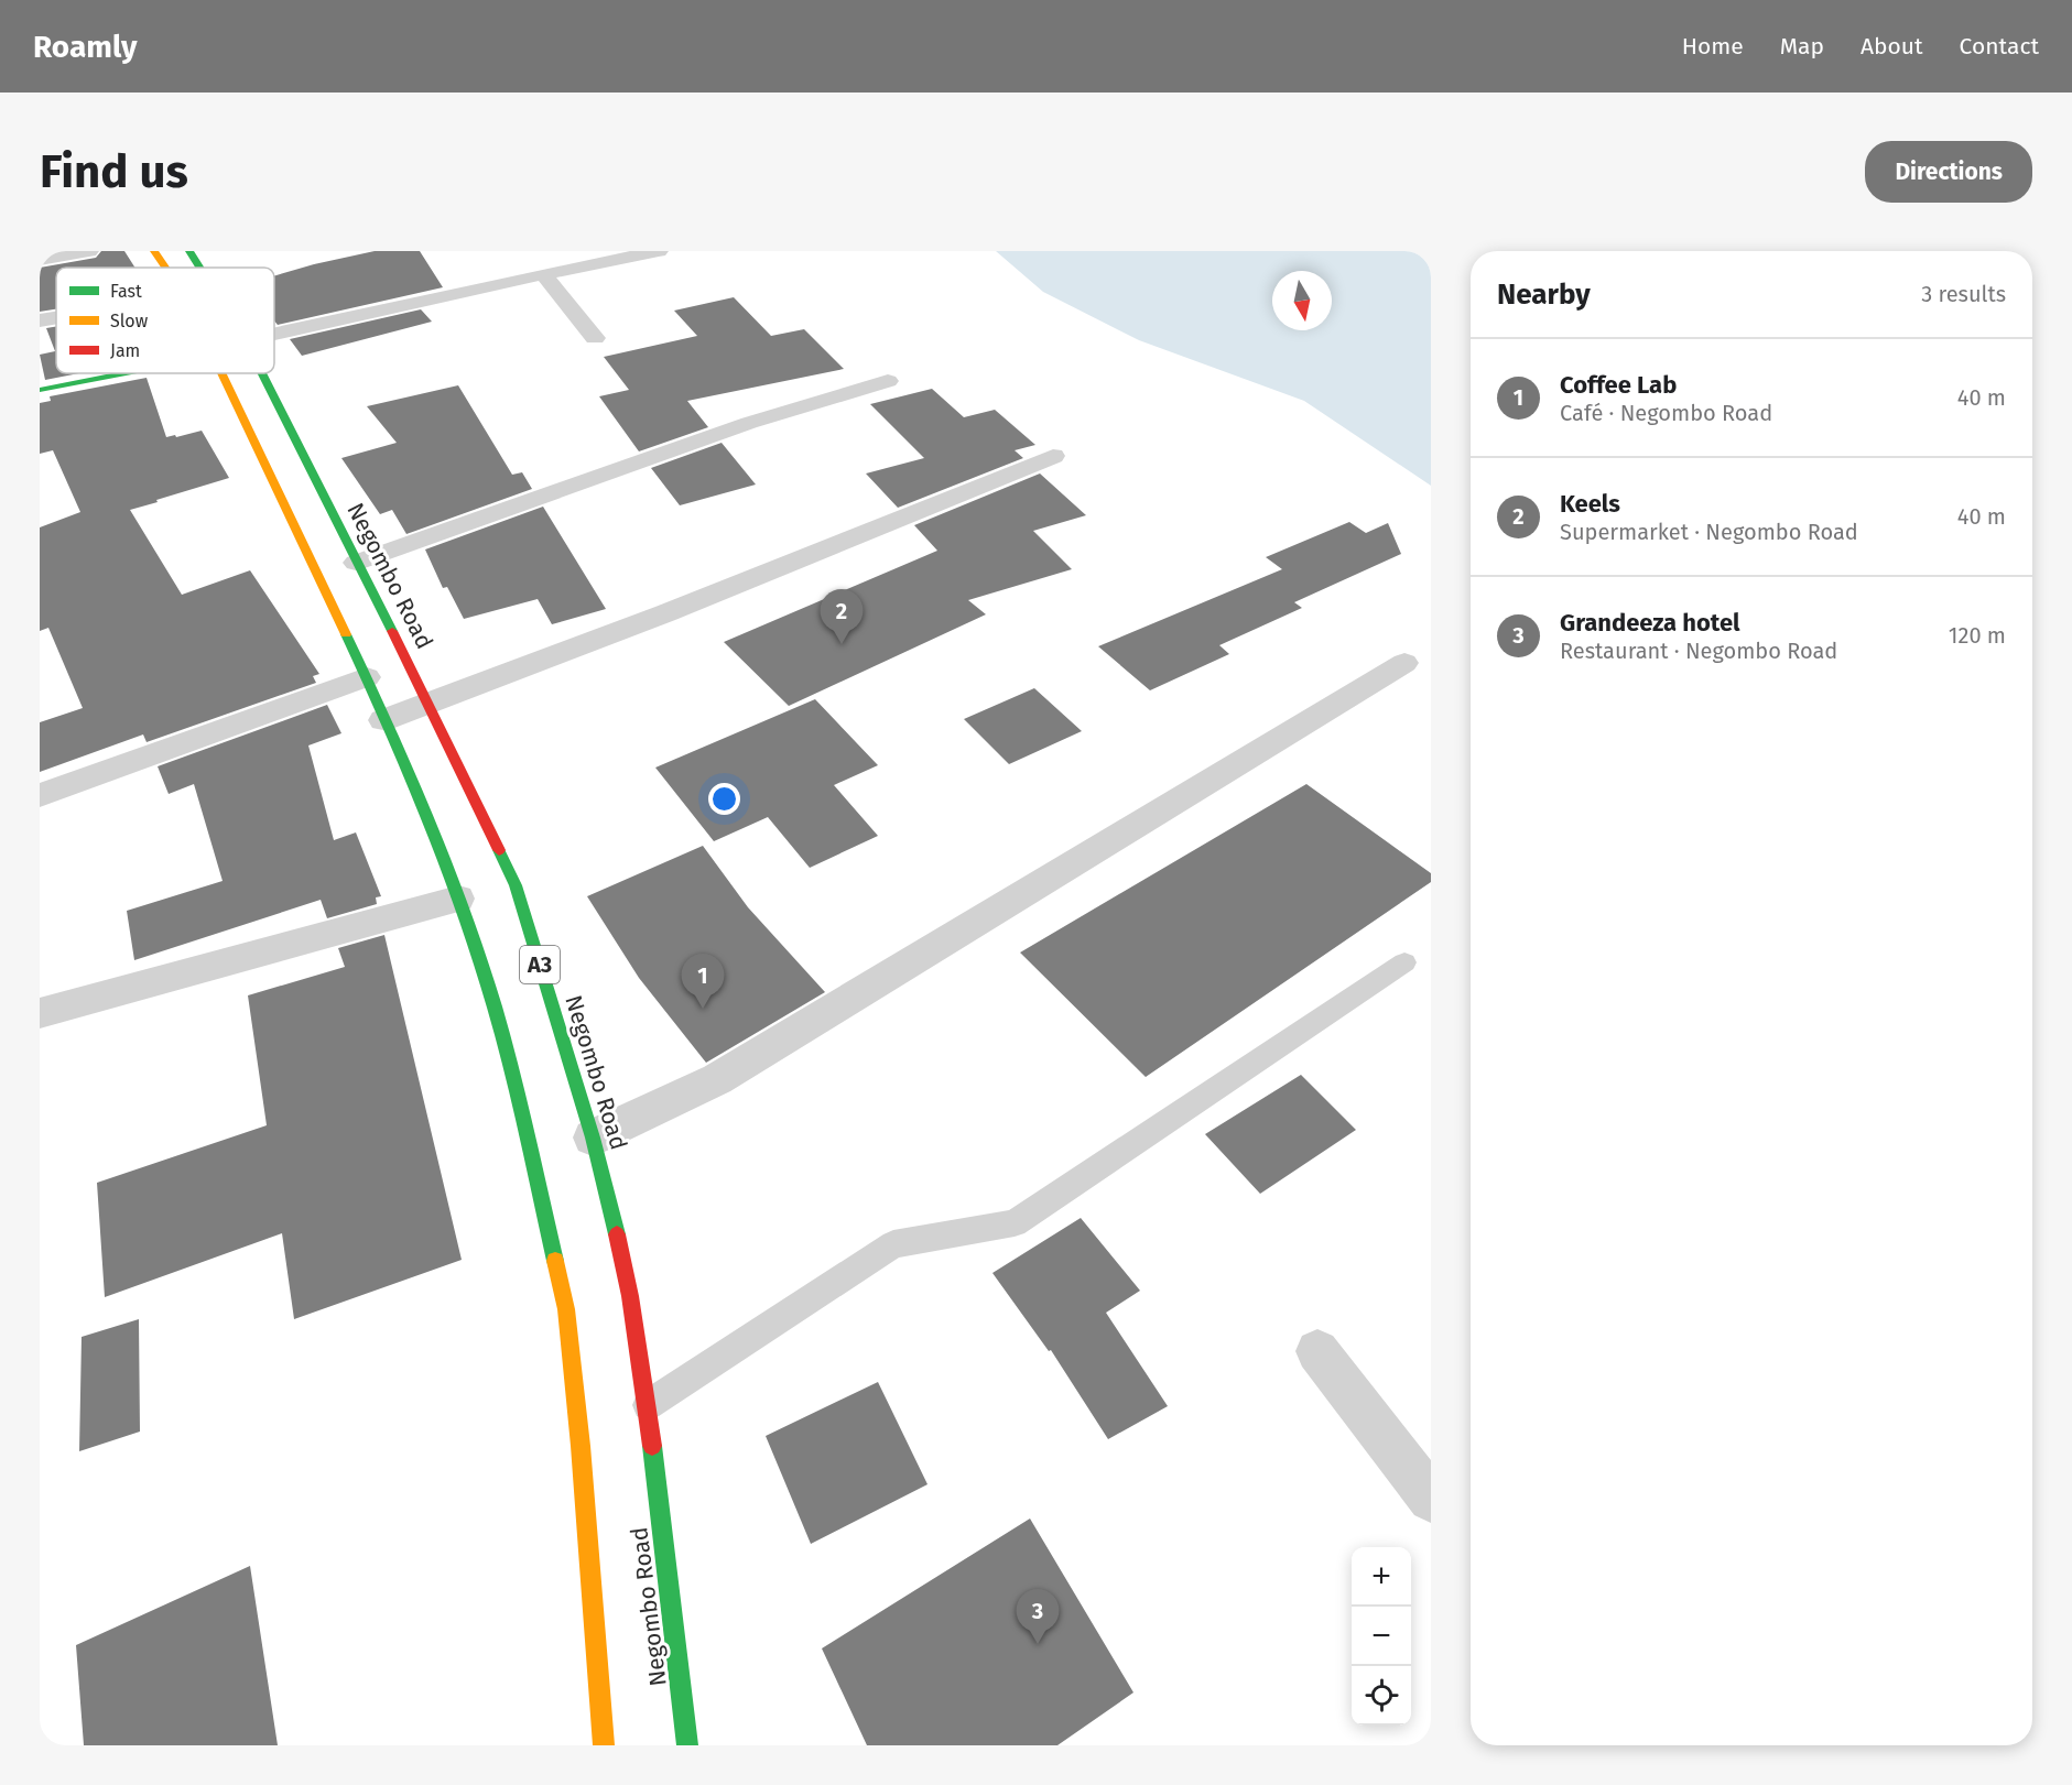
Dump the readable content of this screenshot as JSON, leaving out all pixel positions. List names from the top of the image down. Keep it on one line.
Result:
{"streets":{"main road":["Negombo Road","A3"]},"legend":["Fast","Slow","Jam"],"north":"bottom","page":{"header":"Roamly","nav":["Home","Map","About","Contact"],"buttons":"Directions","title":"Find us","heading":["Nearby","3 results"],"list":[{"mark":"1","name":"Coffee Lab","note":"Café · Negombo Road","value":"40 m"},{"mark":"2","name":"Keels","note":"Supermarket · Negombo Road","value":"40 m"},{"mark":"3","name":"Grandeeza hotel","note":"Restaurant · Negombo Road","value":"120 m"}],"pins":["2","1","3"],"map_buttons":["+","−"]}}
